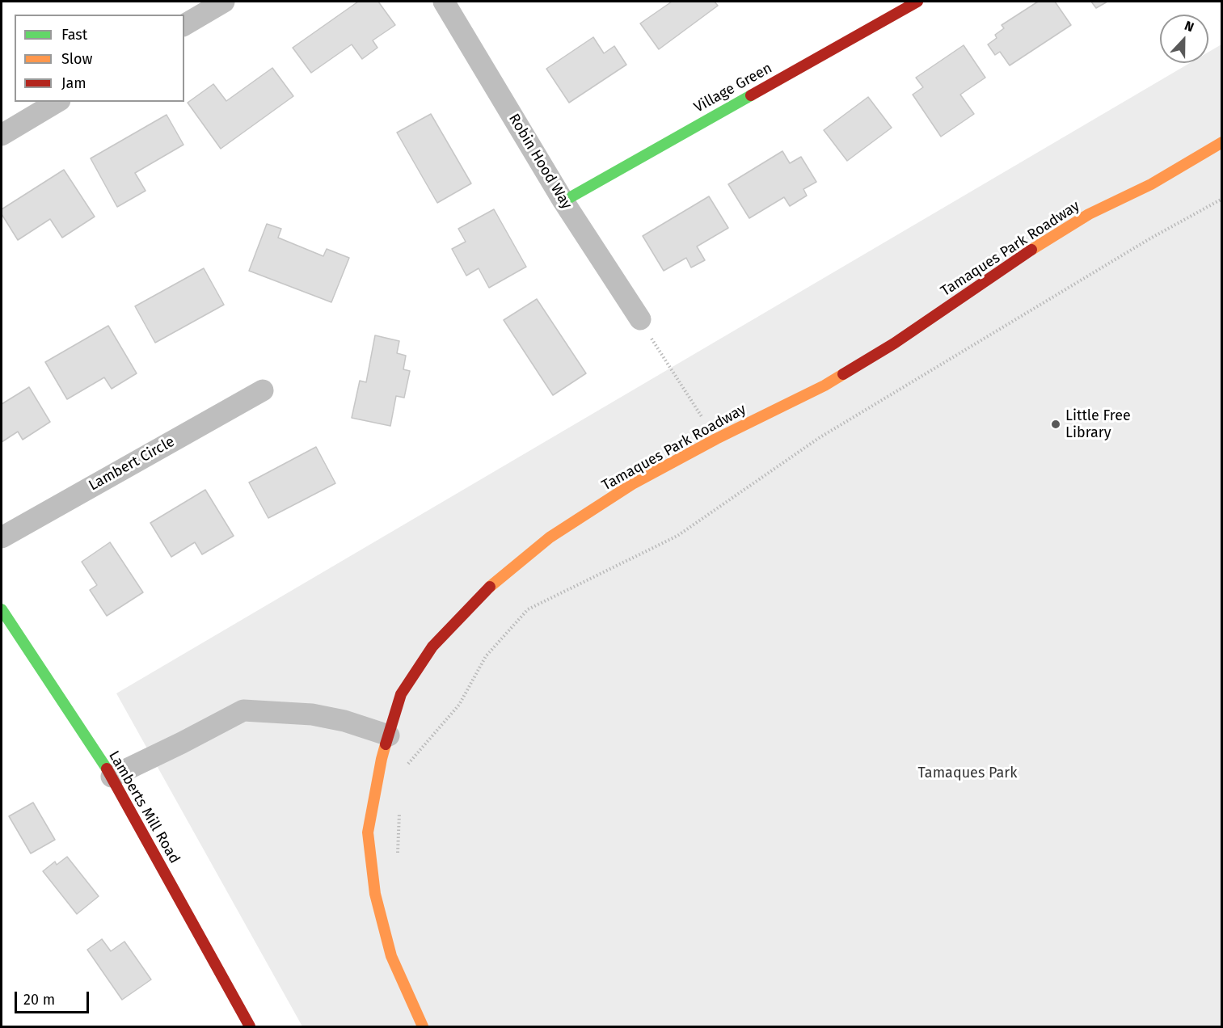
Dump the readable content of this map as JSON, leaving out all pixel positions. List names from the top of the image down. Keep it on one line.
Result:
{"streets":{"street":["Village Green","Robin Hood Way","Tamaques Park Roadway","Lambert Circle","Lamberts Mill Road"]},"crossings":[["Village Green","Robin Hood Way"]],"parks":["Tamaques Park"],"places":["Little Free Library"],"legend":["Fast","Slow","Jam"],"scale_bar":"20 m","north":"top"}
